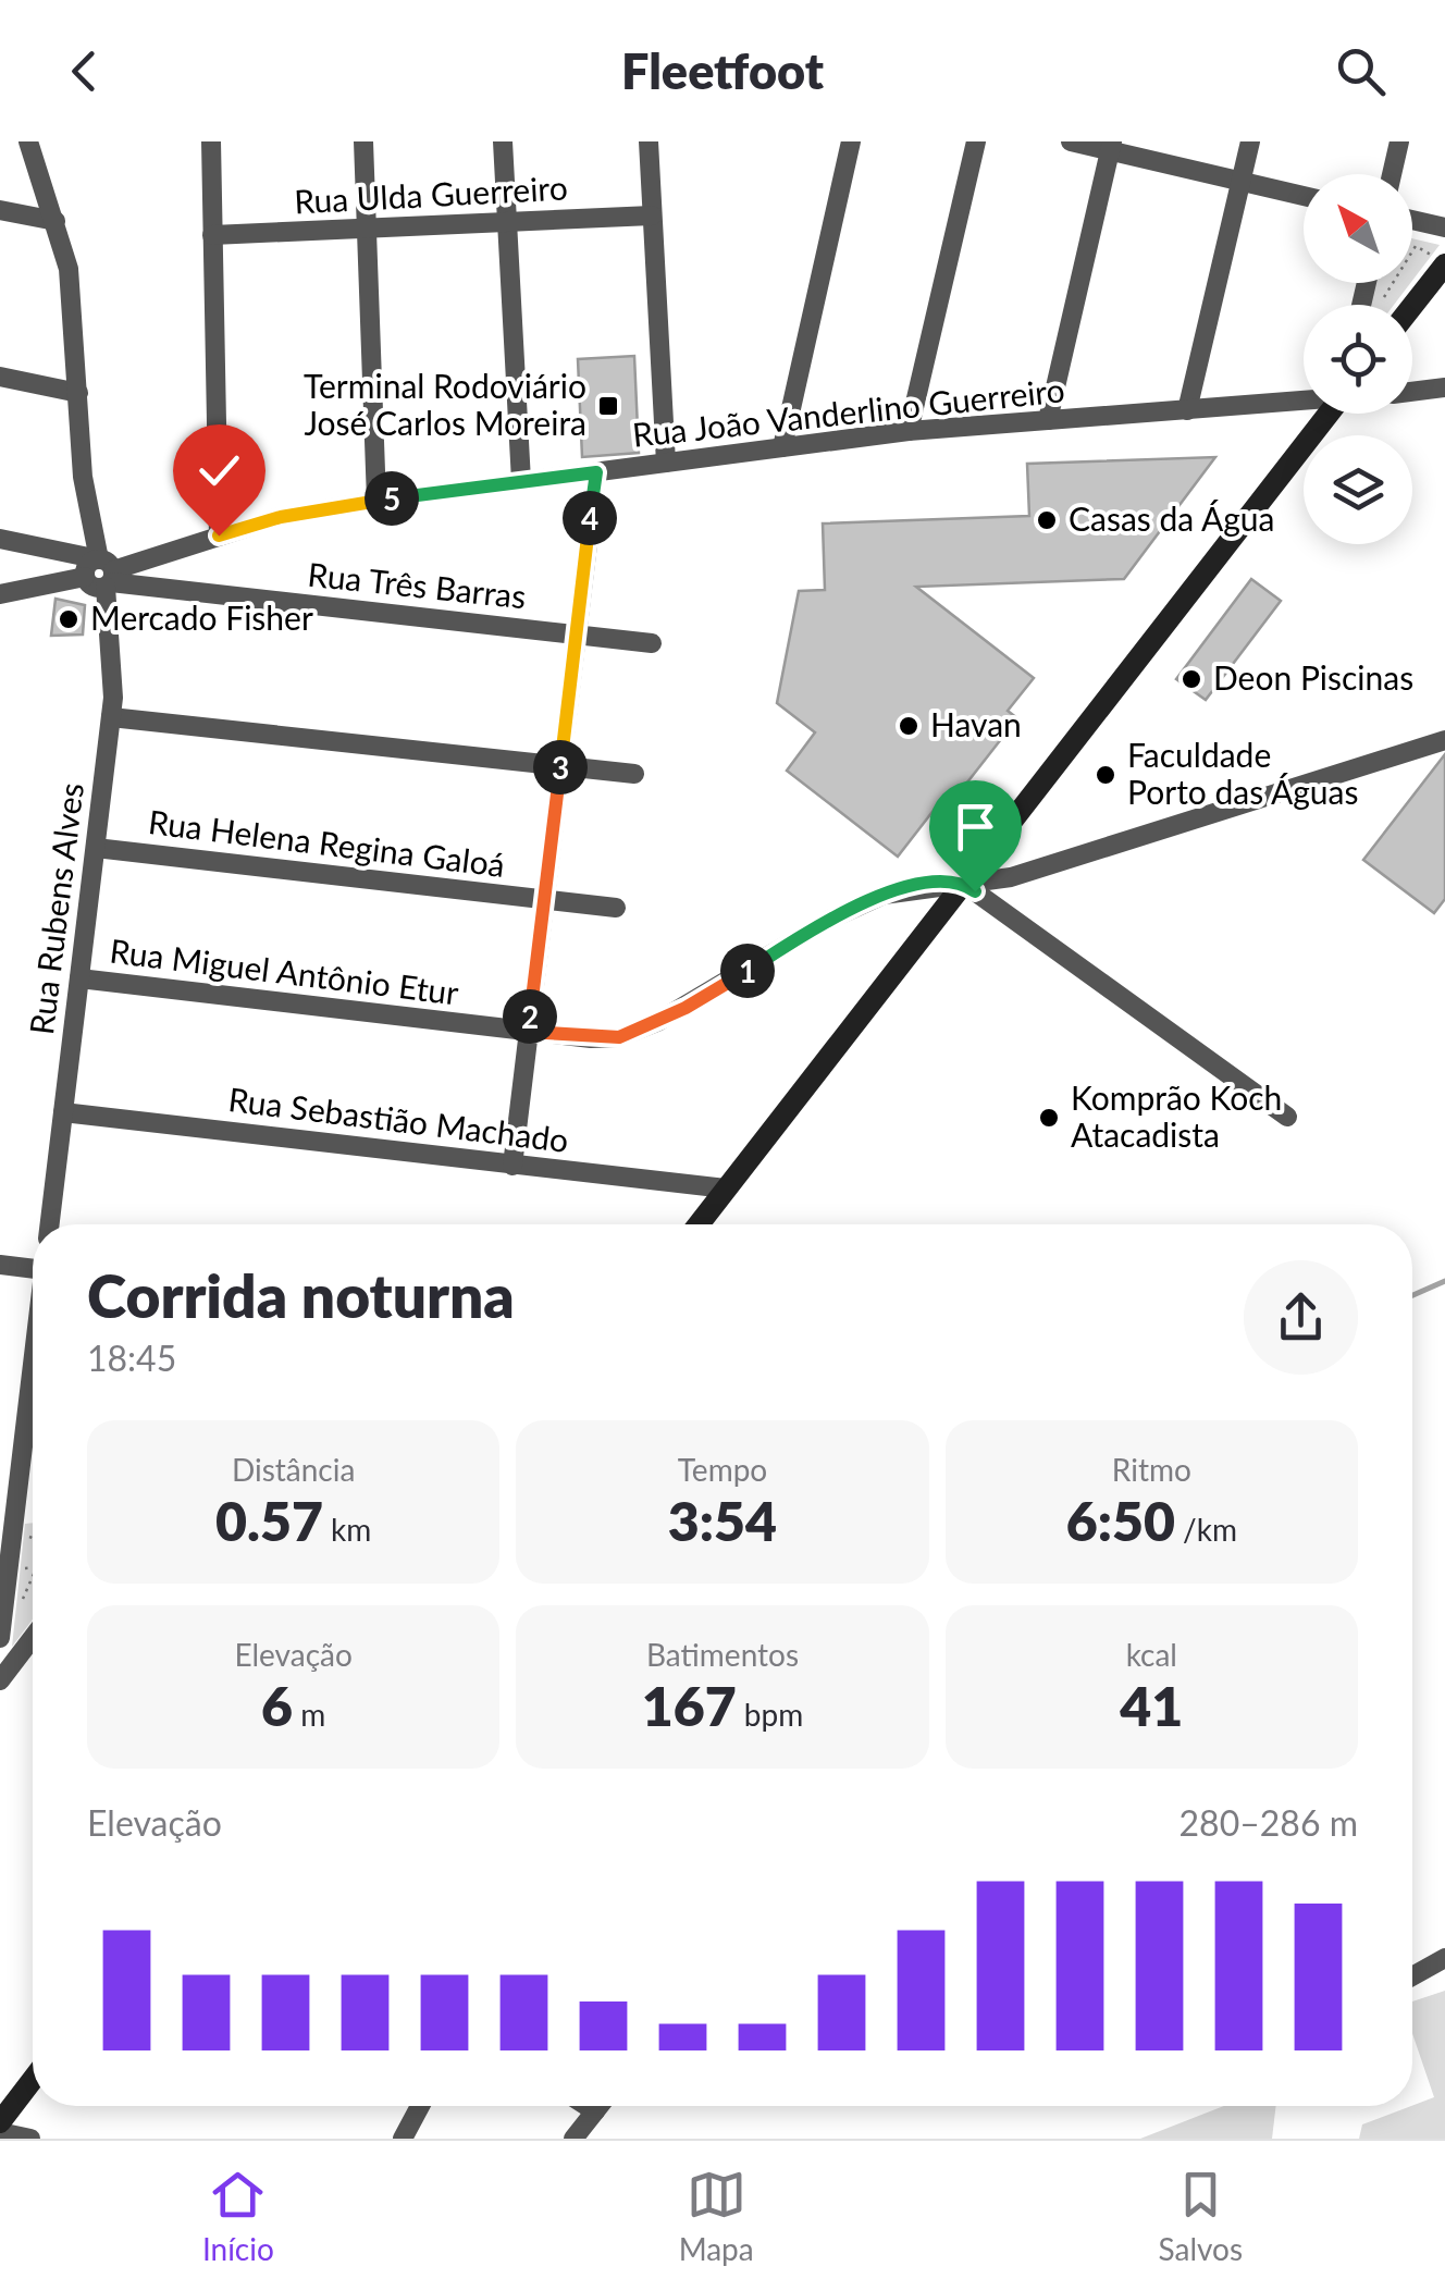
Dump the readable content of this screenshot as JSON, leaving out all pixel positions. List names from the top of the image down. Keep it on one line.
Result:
{"streets":{"street":["Rua Ulda Guerreiro","Rua João Vanderlino Guerreiro","Rua Três Barras","Rua Helena Regina Galoá","Rua Rubens Alves","Rua Miguel Antônio Etur","Rua Sebastião Machado"]},"crossings":[["Rua João Vanderlino Guerreiro","Rua Três Barras"],["Rua João Vanderlino Guerreiro","Rua Rubens Alves"],["Rua Três Barras","Rua Rubens Alves"],["Rua Helena Regina Galoá","Rua Rubens Alves"],["Rua Rubens Alves","Rua Miguel Antônio Etur"],["Rua Rubens Alves","Rua Sebastião Machado"]],"places":{"transit":["Terminal Rodoviário José Carlos Moreira"],"other":["Casas da Água","Mercado Fisher","Deon Piscinas","Havan","Faculdade Porto das Águas","Komprão Koch Atacadista"]},"north":"top left","page":{"header":"Fleetfoot","pins":["5","4","3","1","2"],"heading":["Corrida noturna","18:45"],"stats":[["Distância","0.57 km"],["Tempo","3:54"],["Ritmo","6:50 /km"],["Elevação","6 m"],["Batimentos","167 bpm"],["kcal","41"]],"chart":["Elevação","280–286 m"],"tabs":["Início","Mapa","Salvos"]}}
